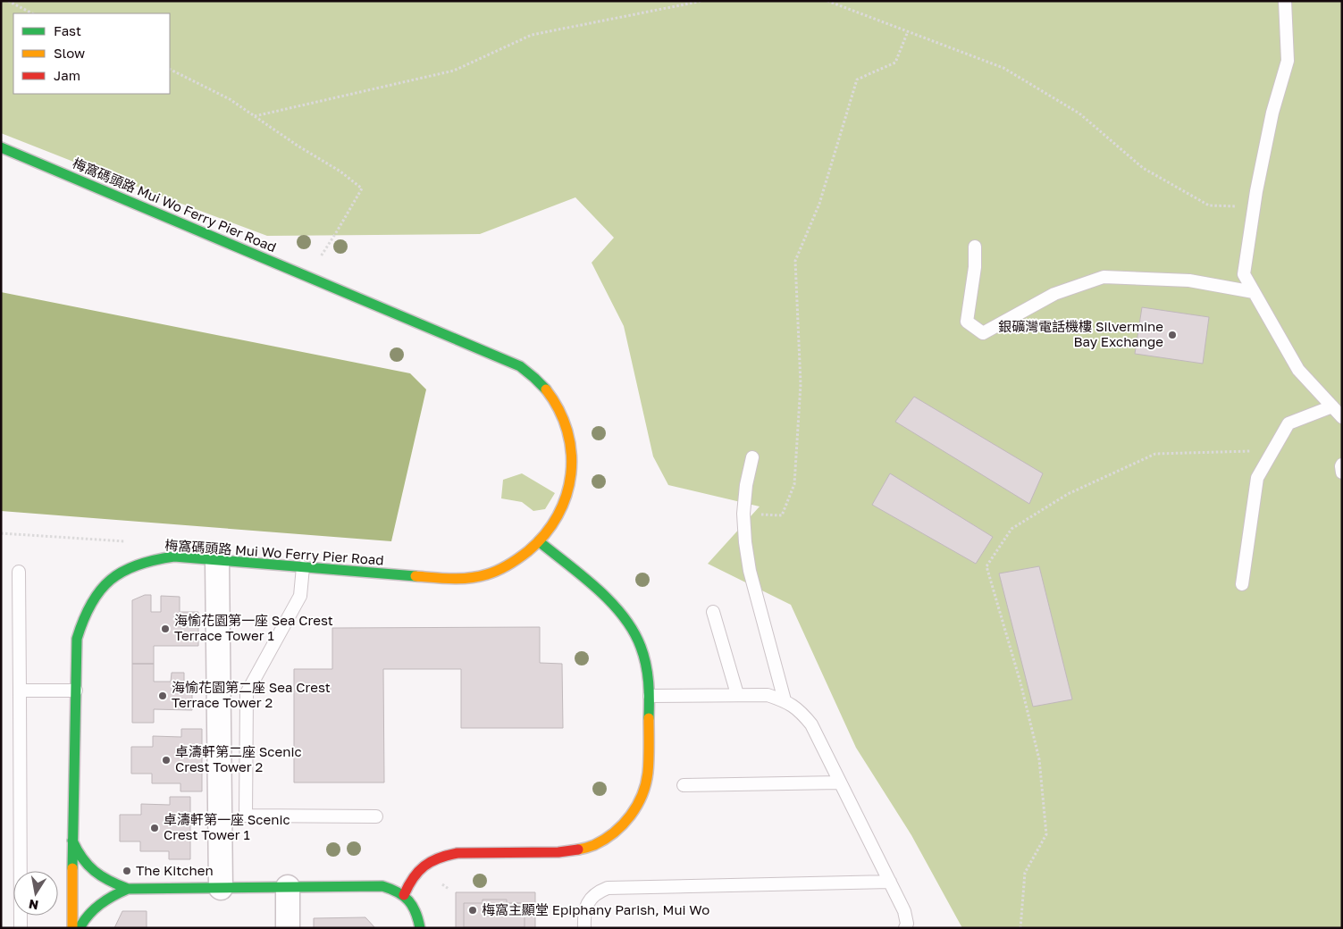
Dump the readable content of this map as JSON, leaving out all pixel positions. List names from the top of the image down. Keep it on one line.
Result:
{"streets":{"street":["梅窩碼頭路 Mui Wo Ferry Pier Road"]},"places":["銀礦灣電話機樓 Silvermine Bay Exchange","海愉花園第一座 Sea Crest Terrace Tower 1","海愉花園第二座 Sea Crest Terrace Tower 2","卓濤軒第二座 Scenic Crest Tower 2","卓濤軒第一座 Scenic Crest Tower 1","The Kitchen","梅窩主顯堂 Epiphany Parish, Mui Wo"],"legend":["Fast","Slow","Jam"],"north":"bottom"}
